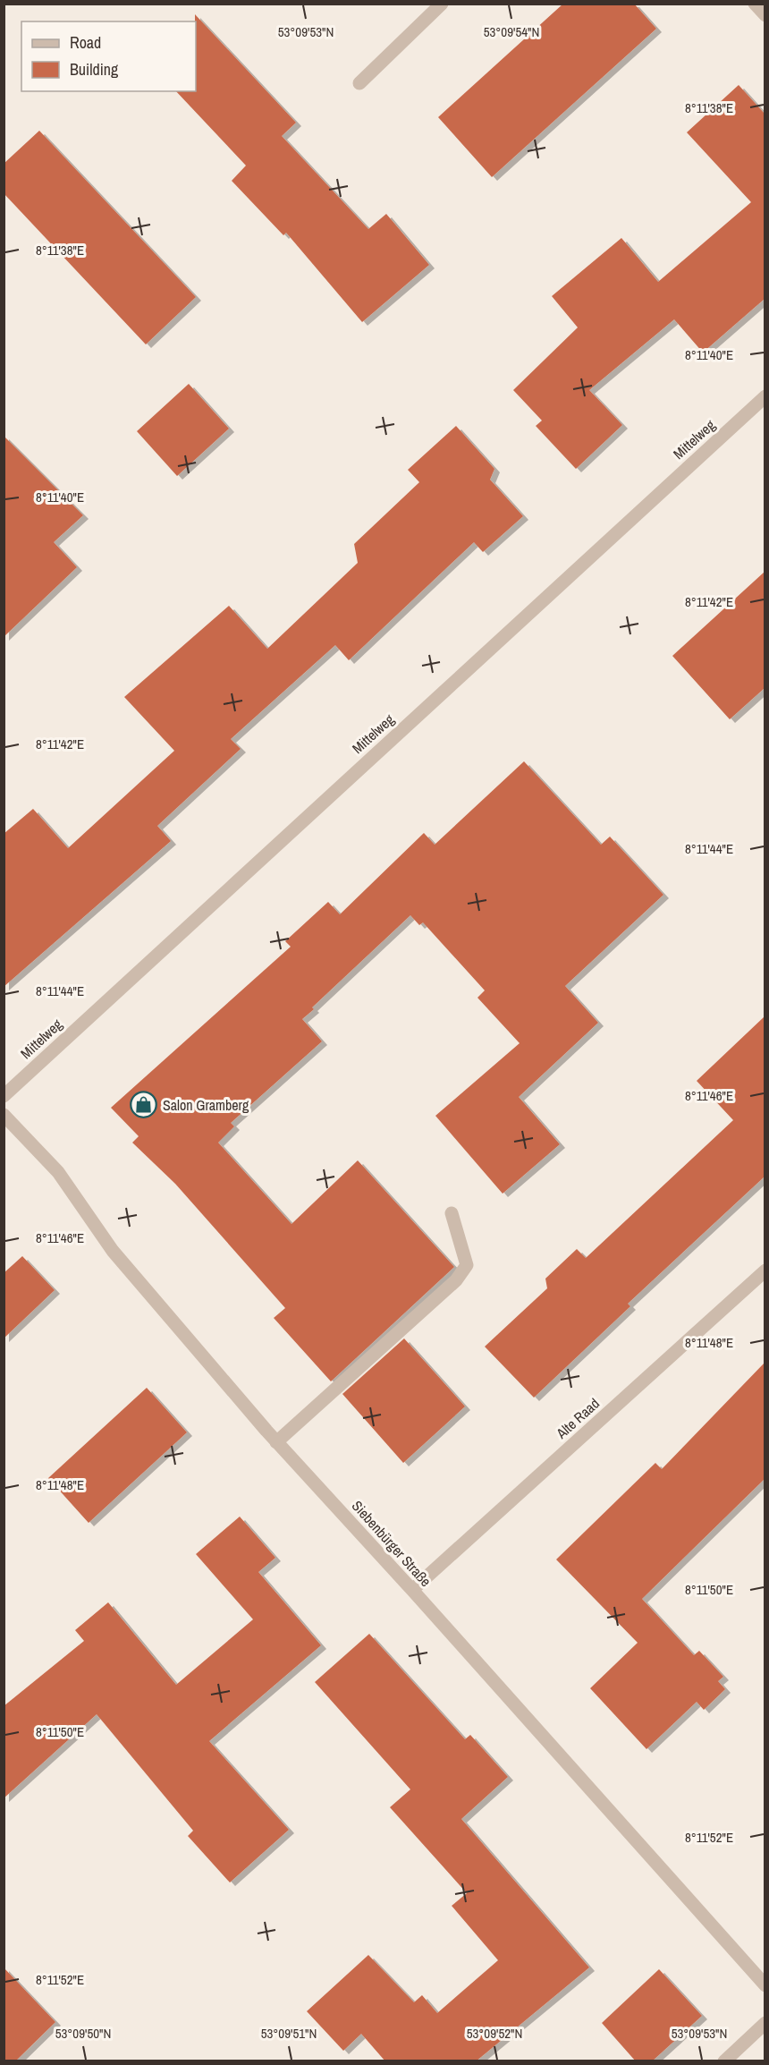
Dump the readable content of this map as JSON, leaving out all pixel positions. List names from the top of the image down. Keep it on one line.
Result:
{"streets":{"street":["Mittelweg","Alte Raad","Siebenbürger Straße"]},"crossings":[["Alte Raad","Siebenbürger Straße"]],"places":{"shop":["Salon Gramberg"]},"legend":["Road","Building"],"coordinates":["53°09'53\"N","53°09'54\"N","8°11'38\"E","8°11'40\"E","8°11'42\"E","8°11'44\"E","8°11'46\"E","8°11'48\"E","8°11'50\"E","8°11'52\"E","53°09'50\"N","53°09'51\"N","53°09'52\"N"]}
